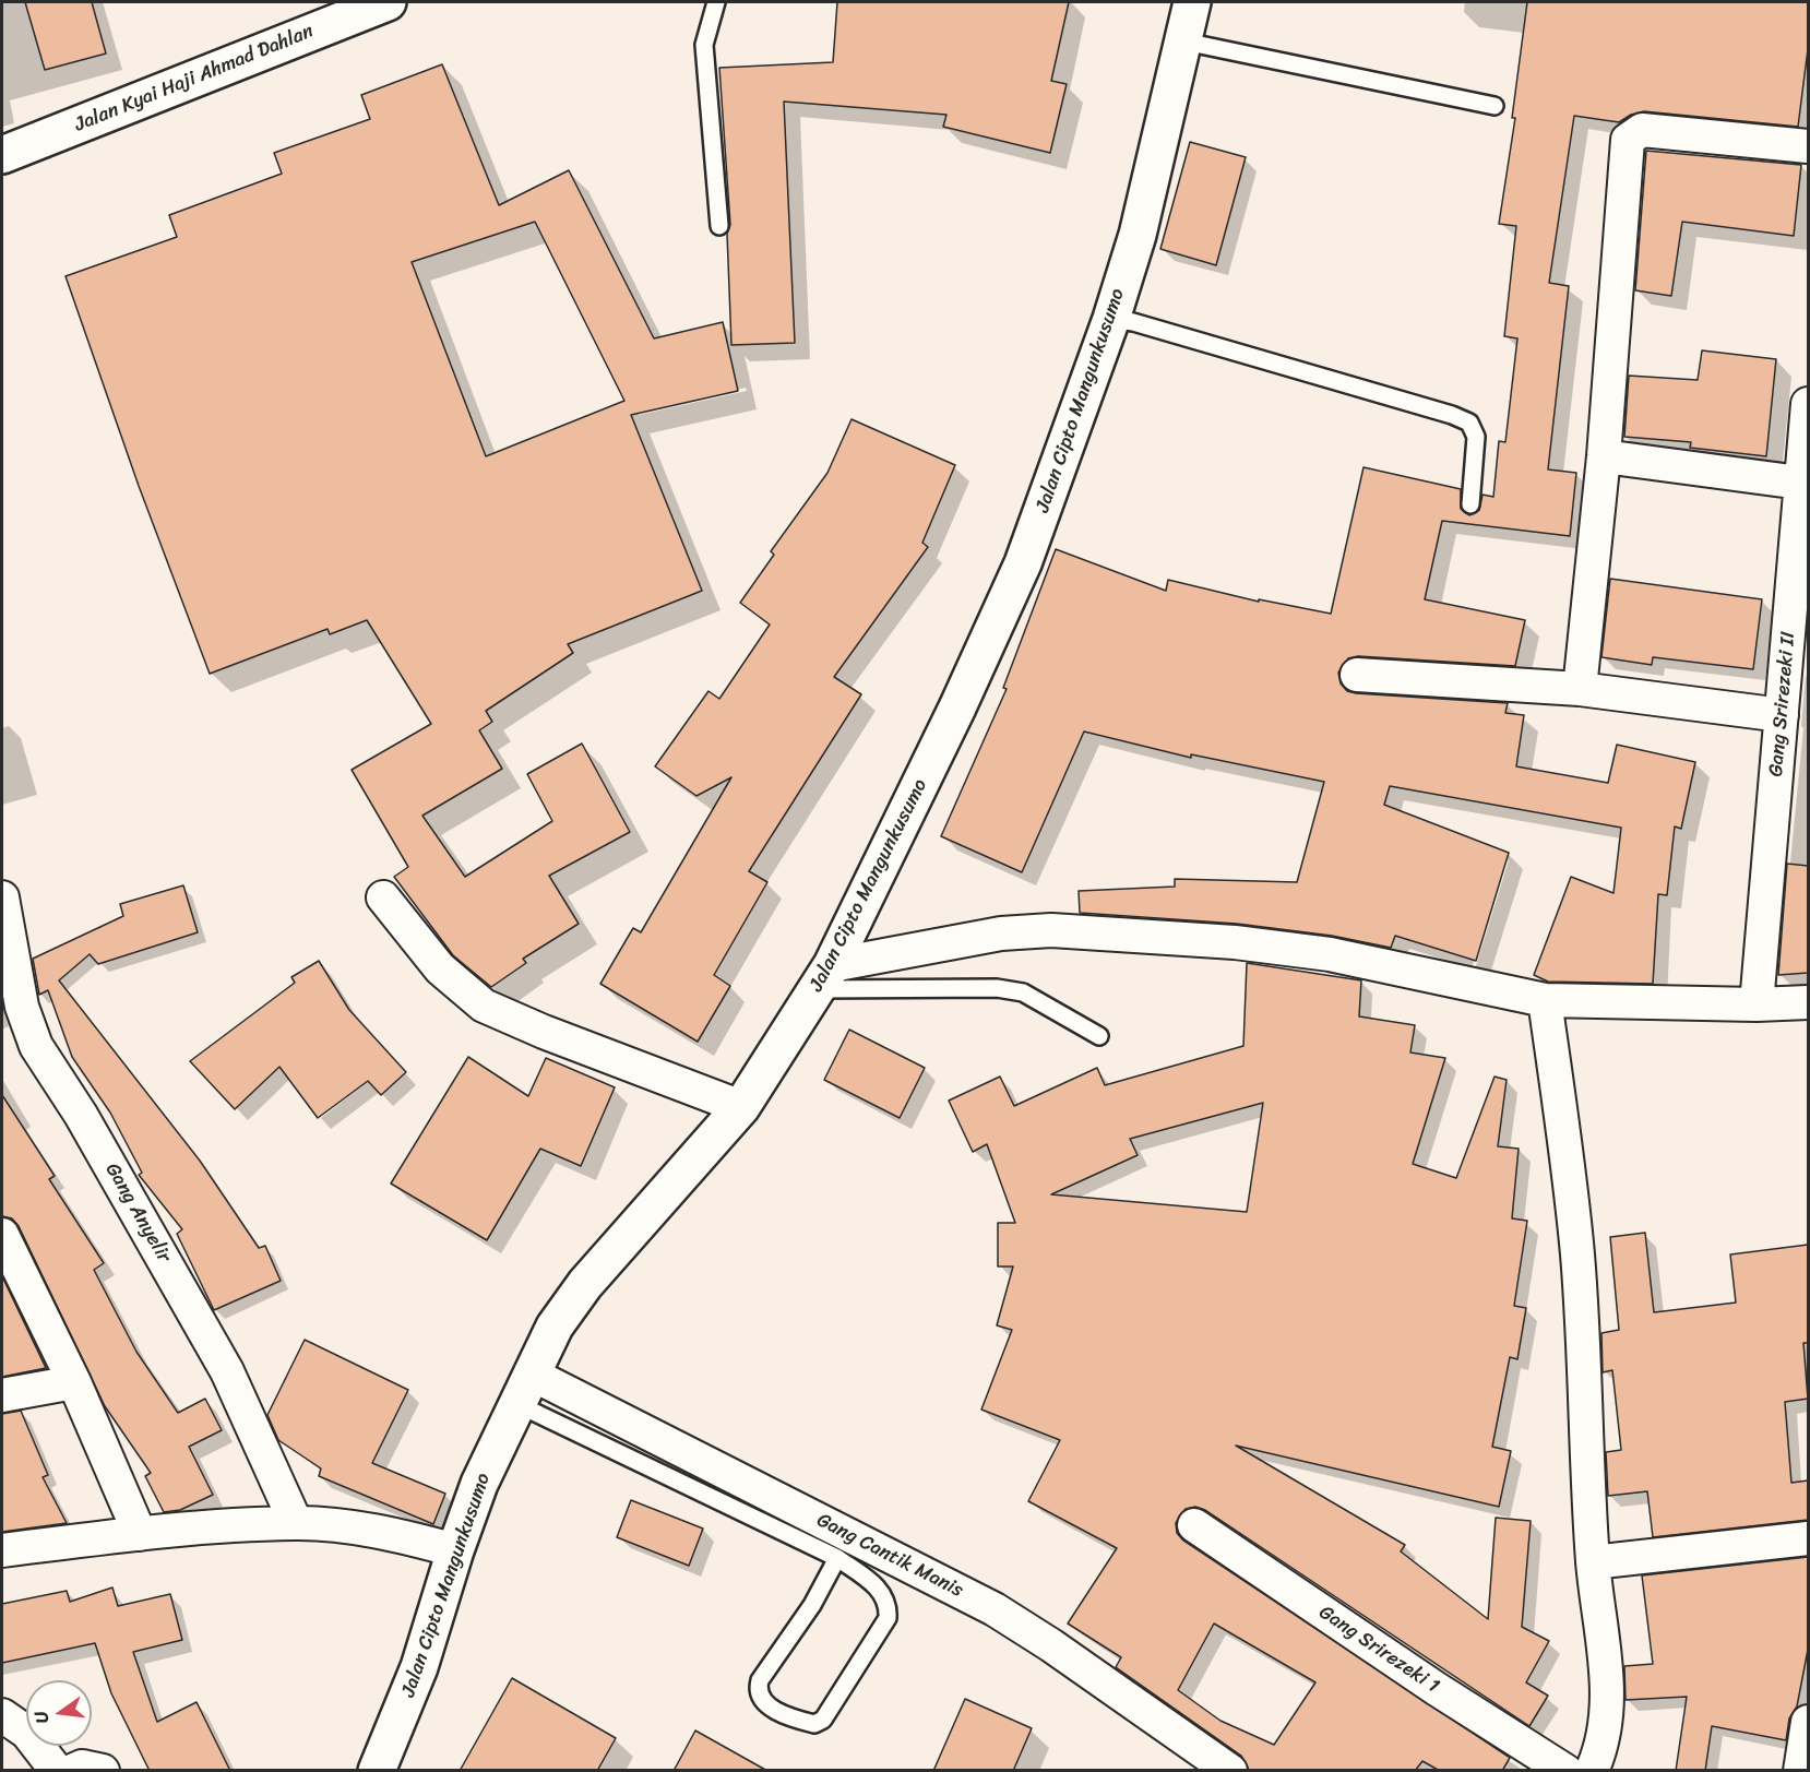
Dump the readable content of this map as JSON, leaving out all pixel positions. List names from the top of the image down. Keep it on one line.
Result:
{"streets":{"street":["Jalan Kyai Haji Ahmad Dahlan","Jalan Cipto Mangunkusumo","Gang Srirezeki II","Gang Anyelir","Gang Cantik Manis","Gang Srirezeki 1"]},"crossings":[["Jalan Cipto Mangunkusumo","Gang Cantik Manis"]],"north":"left"}
